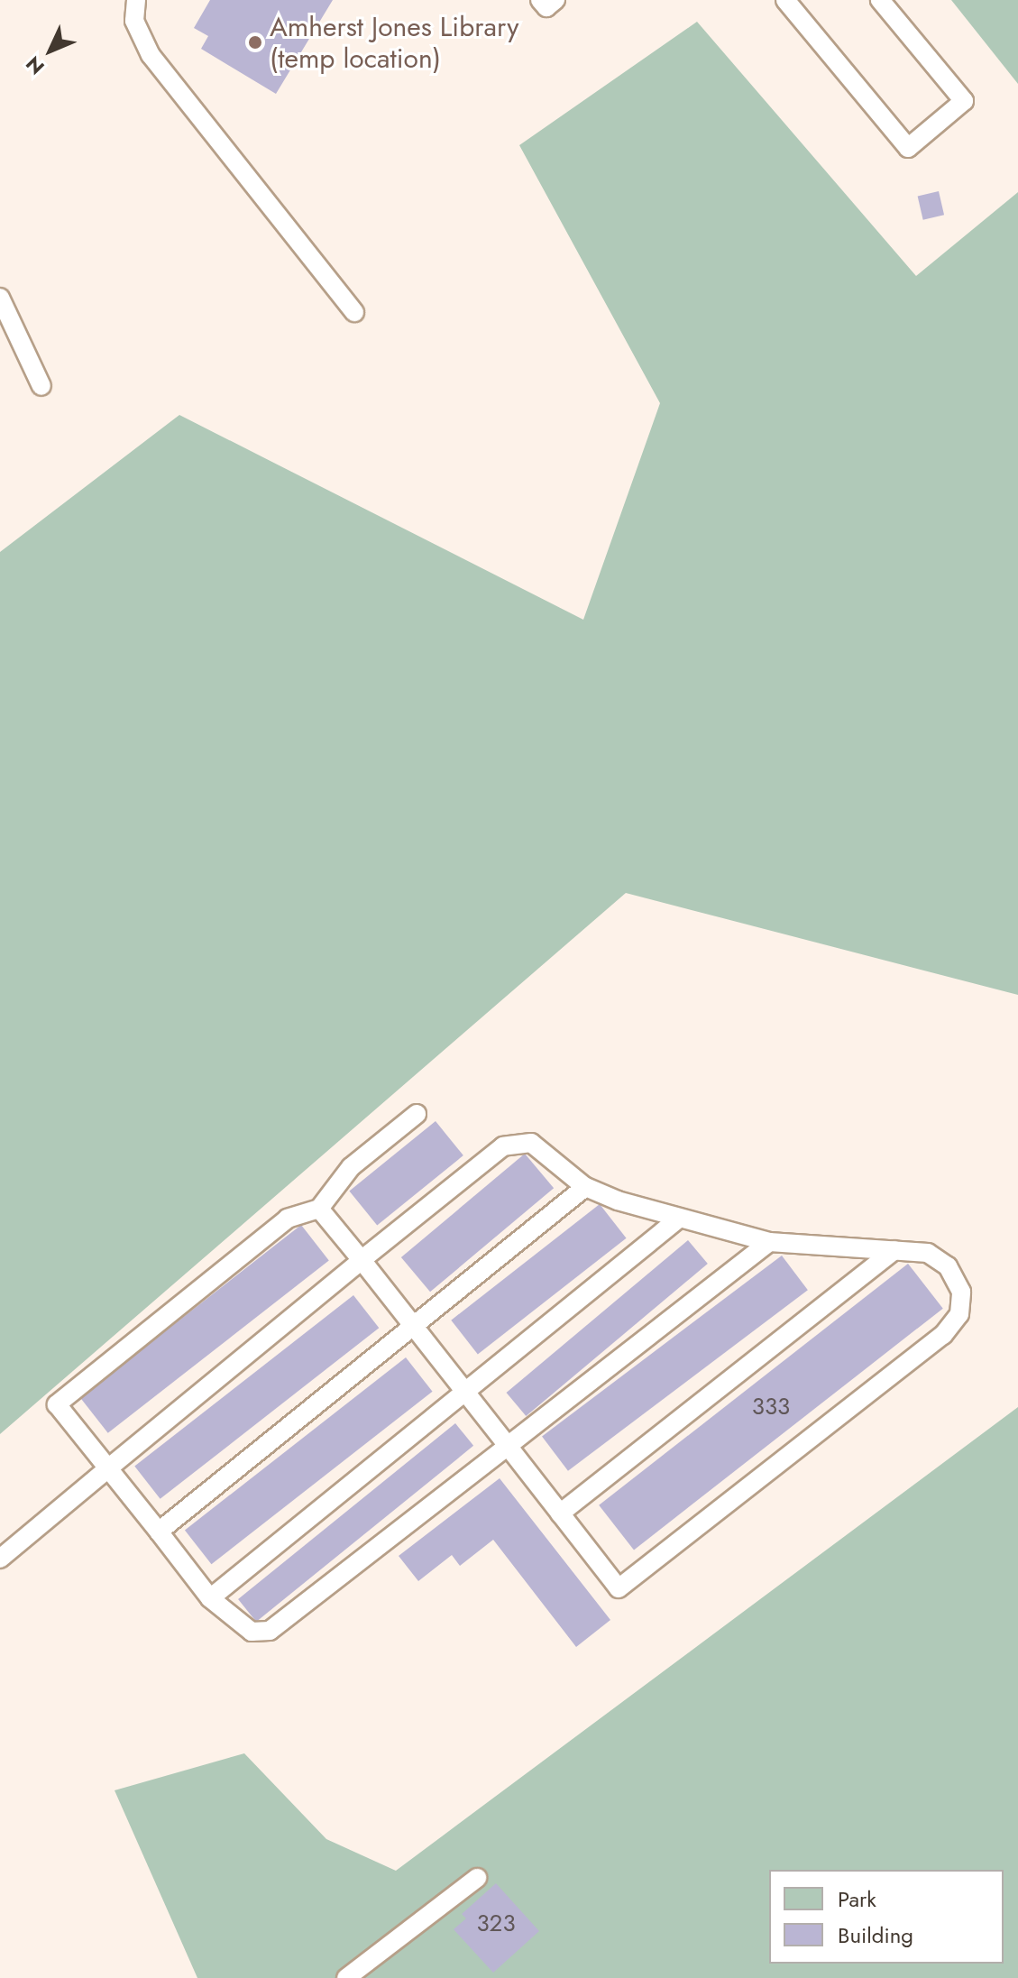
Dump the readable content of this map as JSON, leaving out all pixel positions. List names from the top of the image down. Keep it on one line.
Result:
{"places":["Amherst Jones Library (temp location)"],"house_numbers":["333","323"],"legend":["Park","Building"],"north":"bottom left"}
